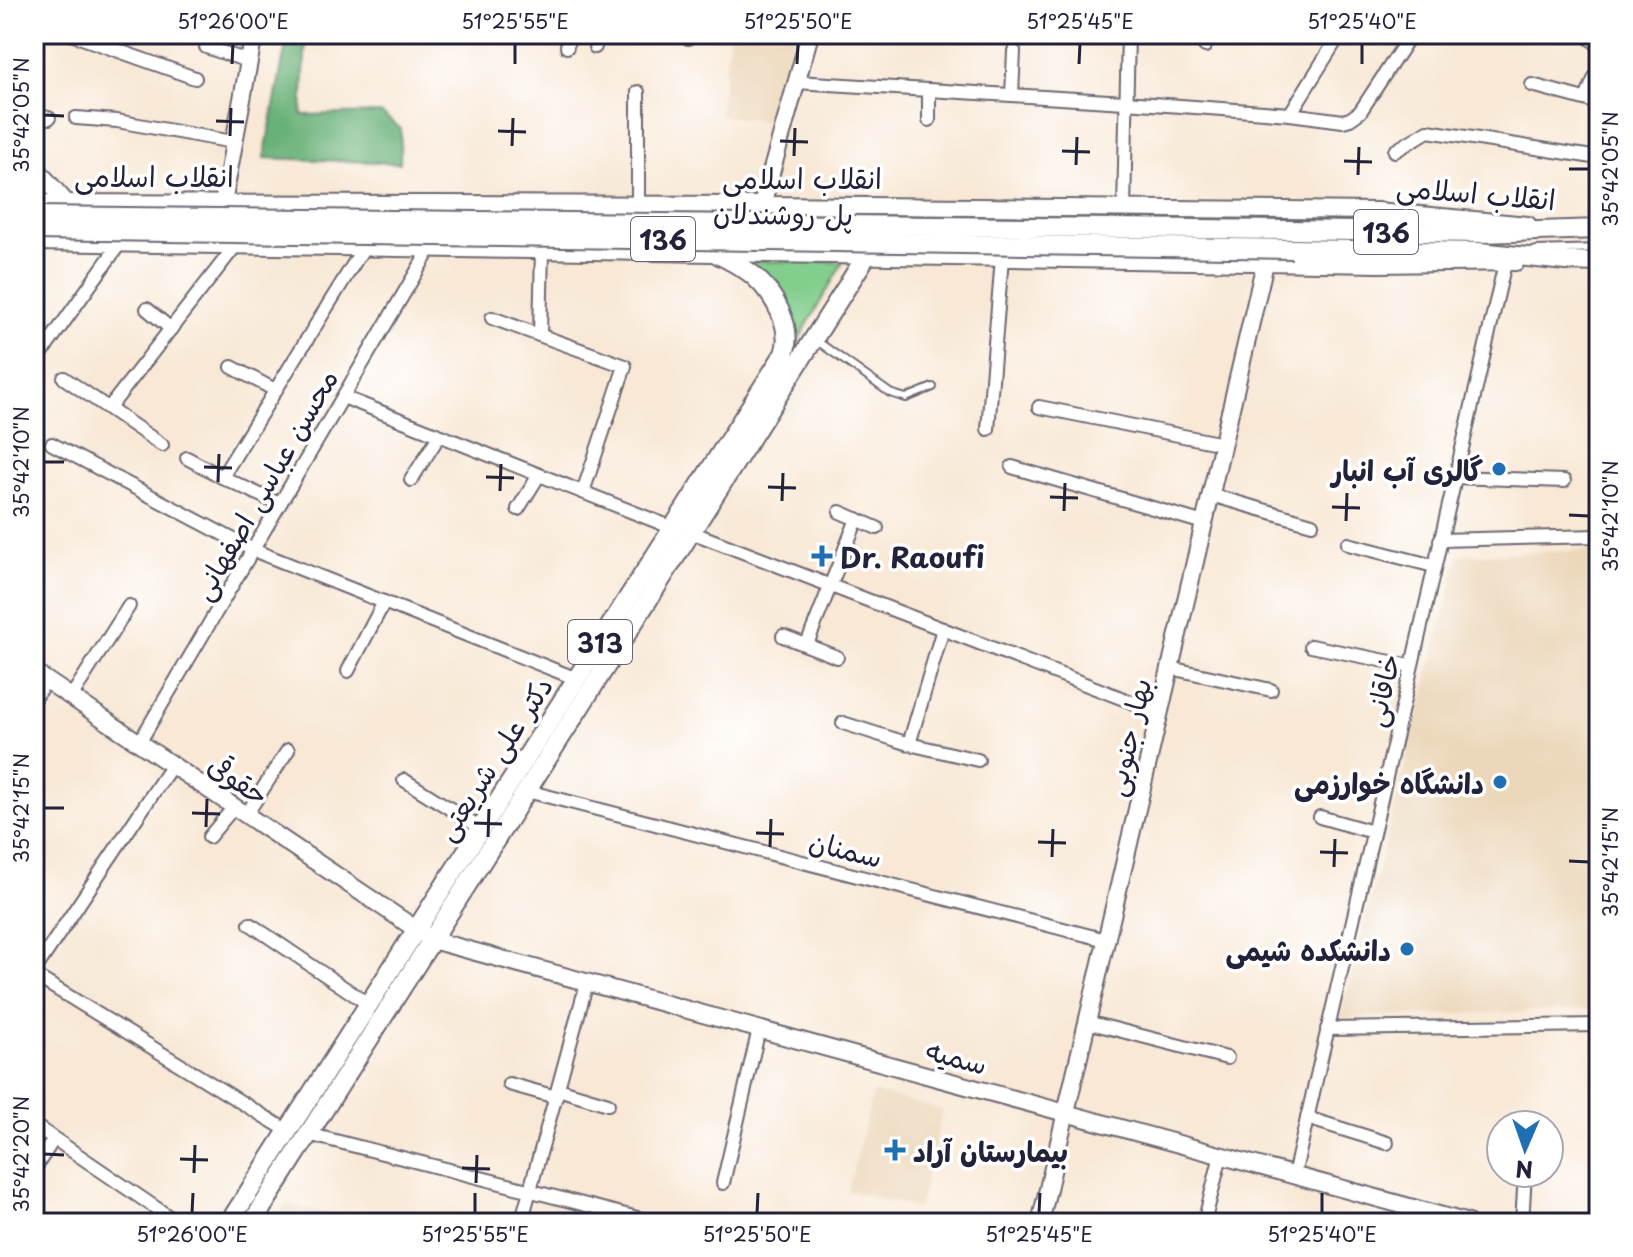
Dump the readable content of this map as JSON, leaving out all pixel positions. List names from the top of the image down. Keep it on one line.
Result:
{"streets":{"main road":["انقلاب اسلامی","پل روشندلان","136","313","بهار جنوبی","دکتر علی شریعتی","حقوقی","سمیه"],"street":["محسن عباسی اصفهانی","خاقانی","سمنان"]},"crossings":[["انقلاب اسلامی","پل روشندلان"],["انقلاب اسلامی","محسن عباسی اصفهانی"],["انقلاب اسلامی","خاقانی"],["انقلاب اسلامی","بهار جنوبی"],["انقلاب اسلامی","دکتر علی شریعتی"],["محسن عباسی اصفهانی","حقوقی"],["خاقانی","سمیه"],["بهار جنوبی","سمنان"],["بهار جنوبی","سمیه"],["دکتر علی شریعتی","حقوقی"],["دکتر علی شریعتی","سمنان"],["دکتر علی شریعتی","سمیه"],["حقوقی","سمیه"]],"places":{"other":["گالری آب انبار","دانشگاه خوارزمی","دانشکده شیمی"],"health":["Dr. Raoufi","بیمارستان آراد"]},"north":"bottom","coordinates":["51°26'00\"E","51°25'55\"E","51°25'50\"E","51°25'45\"E","51°25'40\"E","35°42'05\"N","35°42'10\"N","35°42'15\"N","35°42'20\"N"]}
